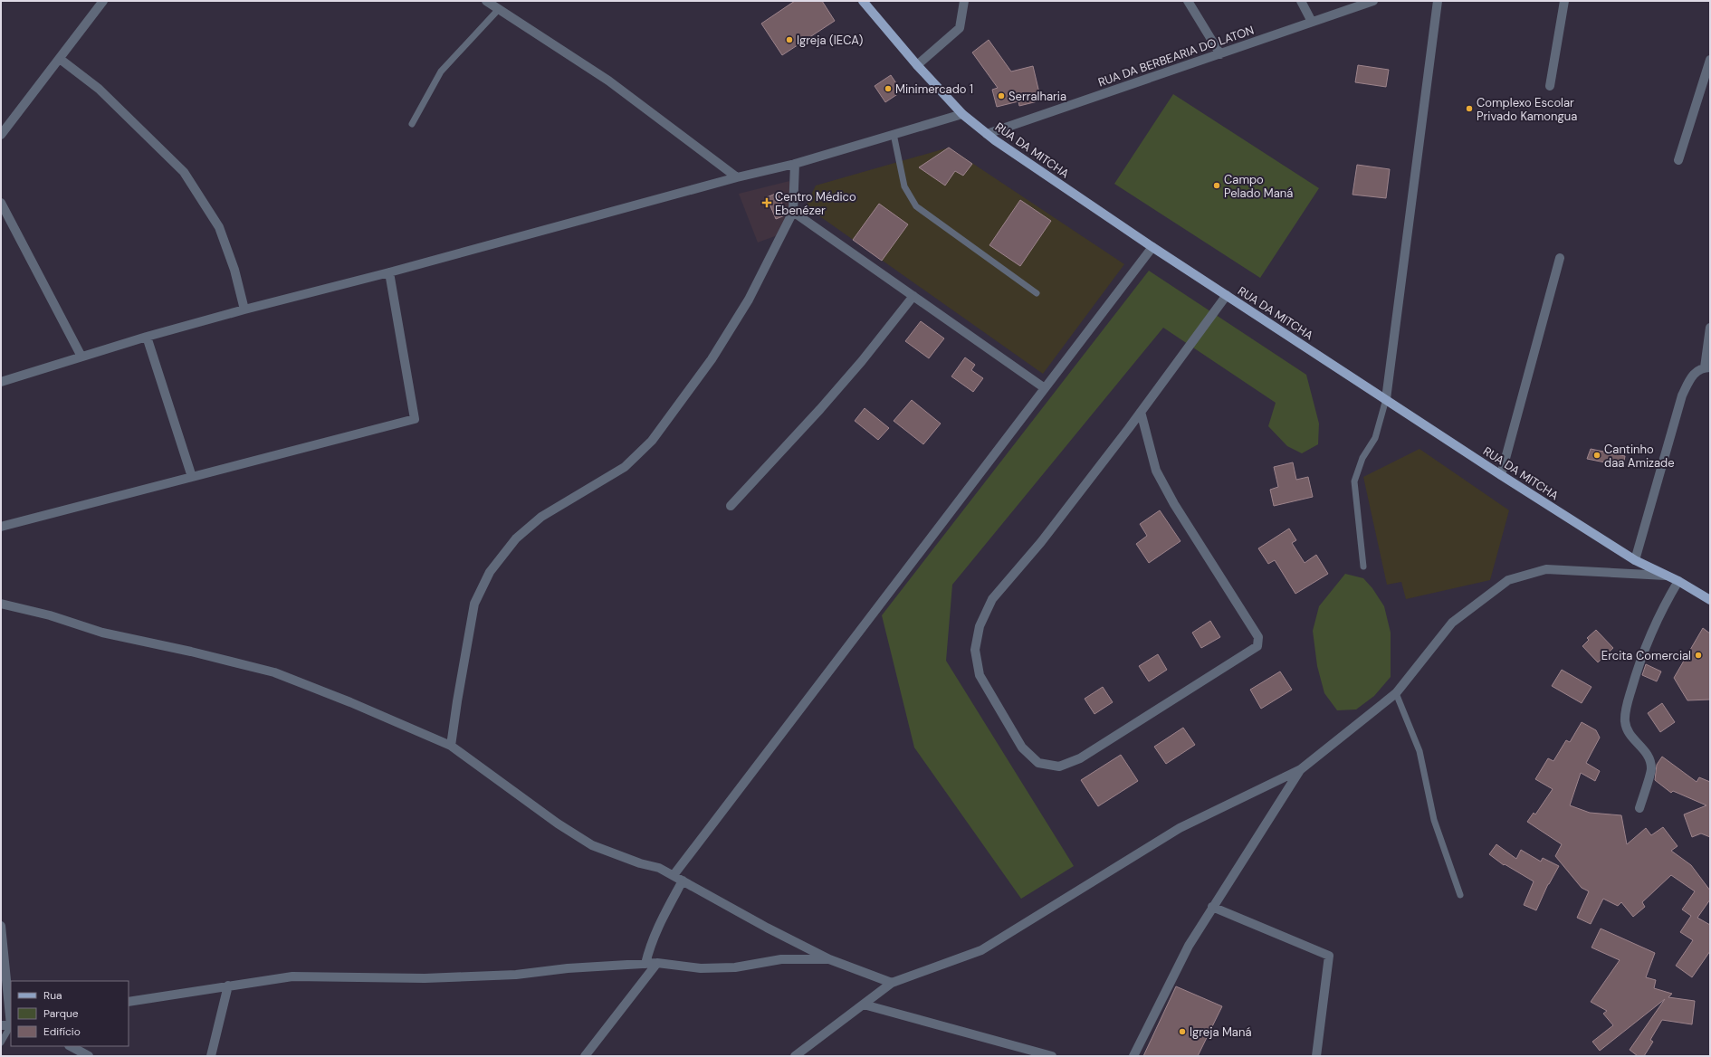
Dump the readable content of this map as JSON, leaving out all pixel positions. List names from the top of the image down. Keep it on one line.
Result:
{"streets":{"main road":["RUA DA MITCHA"],"street":["RUA DA BERBEARIA DO LATON"]},"crossings":[["RUA DA BERBEARIA DO LATON","RUA DA MITCHA"]],"places":{"other":["Igreja (IECA)","Minimercado 1","Serralharia","Complexo Escolar Privado Kamongua","Campo Pelado Maná","Cantinho daa Amizade","Ercita Comercial","Igreja Maná"],"health":["Centro Médico Ebenézer"]},"legend":["Rua","Parque","Edifício"]}
